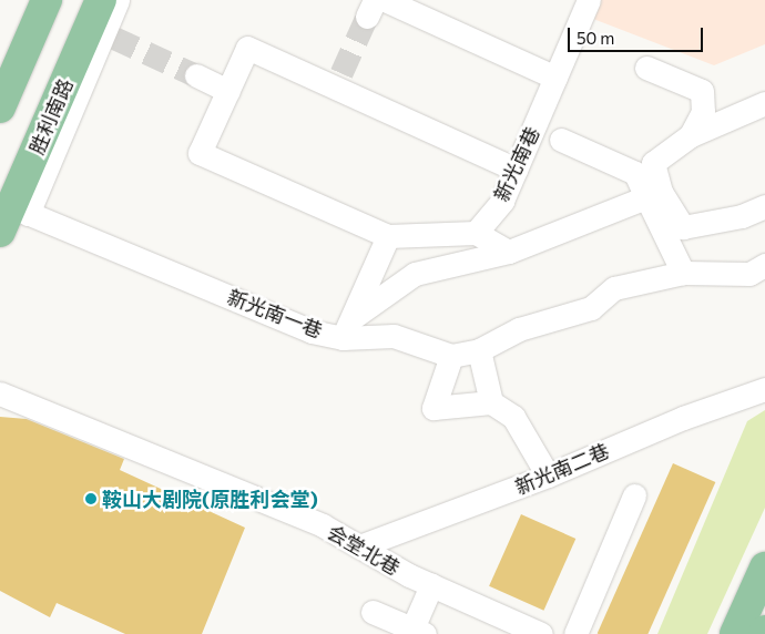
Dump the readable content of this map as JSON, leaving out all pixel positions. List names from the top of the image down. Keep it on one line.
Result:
{"streets":{"main road":["胜利南路"],"street":["新光南巷","新光南一巷","新光南二巷","会堂北巷"]},"crossings":[["胜利南路","新光南一巷"],["新光南二巷","会堂北巷"]],"places":["鞍山大剧院(原胜利会堂)"],"scale_bar":"50 m"}
